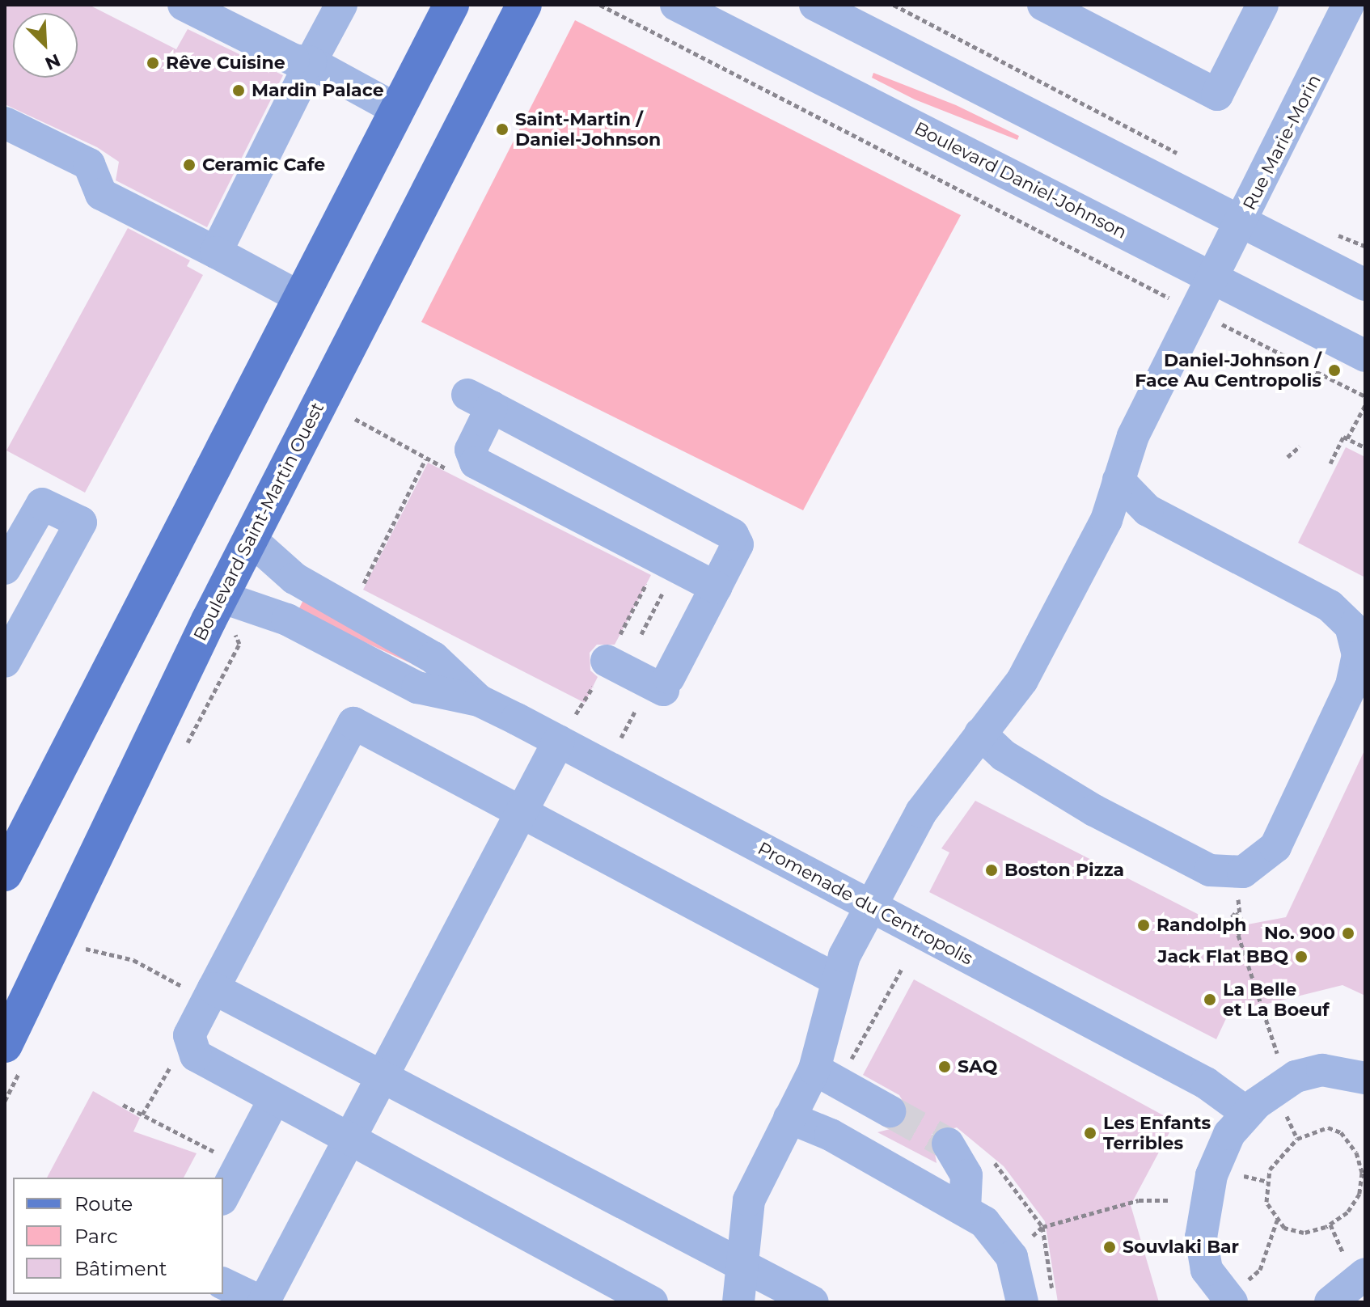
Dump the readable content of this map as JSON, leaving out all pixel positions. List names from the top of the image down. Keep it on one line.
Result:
{"streets":{"main road":["Boulevard Saint-Martin Ouest"],"street":["Rue Marie-Morin","Boulevard Daniel-Johnson","Promenade du Centropolis"]},"crossings":[["Rue Marie-Morin","Boulevard Daniel-Johnson"],["Rue Marie-Morin","Promenade du Centropolis"],["Boulevard Saint-Martin Ouest","Promenade du Centropolis"]],"places":["Rêve Cuisine","Mardin Palace","Saint-Martin / Daniel-Johnson","Ceramic Cafe","Daniel-Johnson / Face Au Centropolis","Boston Pizza","Randolph","No. 900","Jack Flat BBQ","La Belle et La Boeuf","SAQ","Les Enfants Terribles","Souvlaki Bar"],"legend":["Route","Parc","Bâtiment"],"north":"bottom right"}
